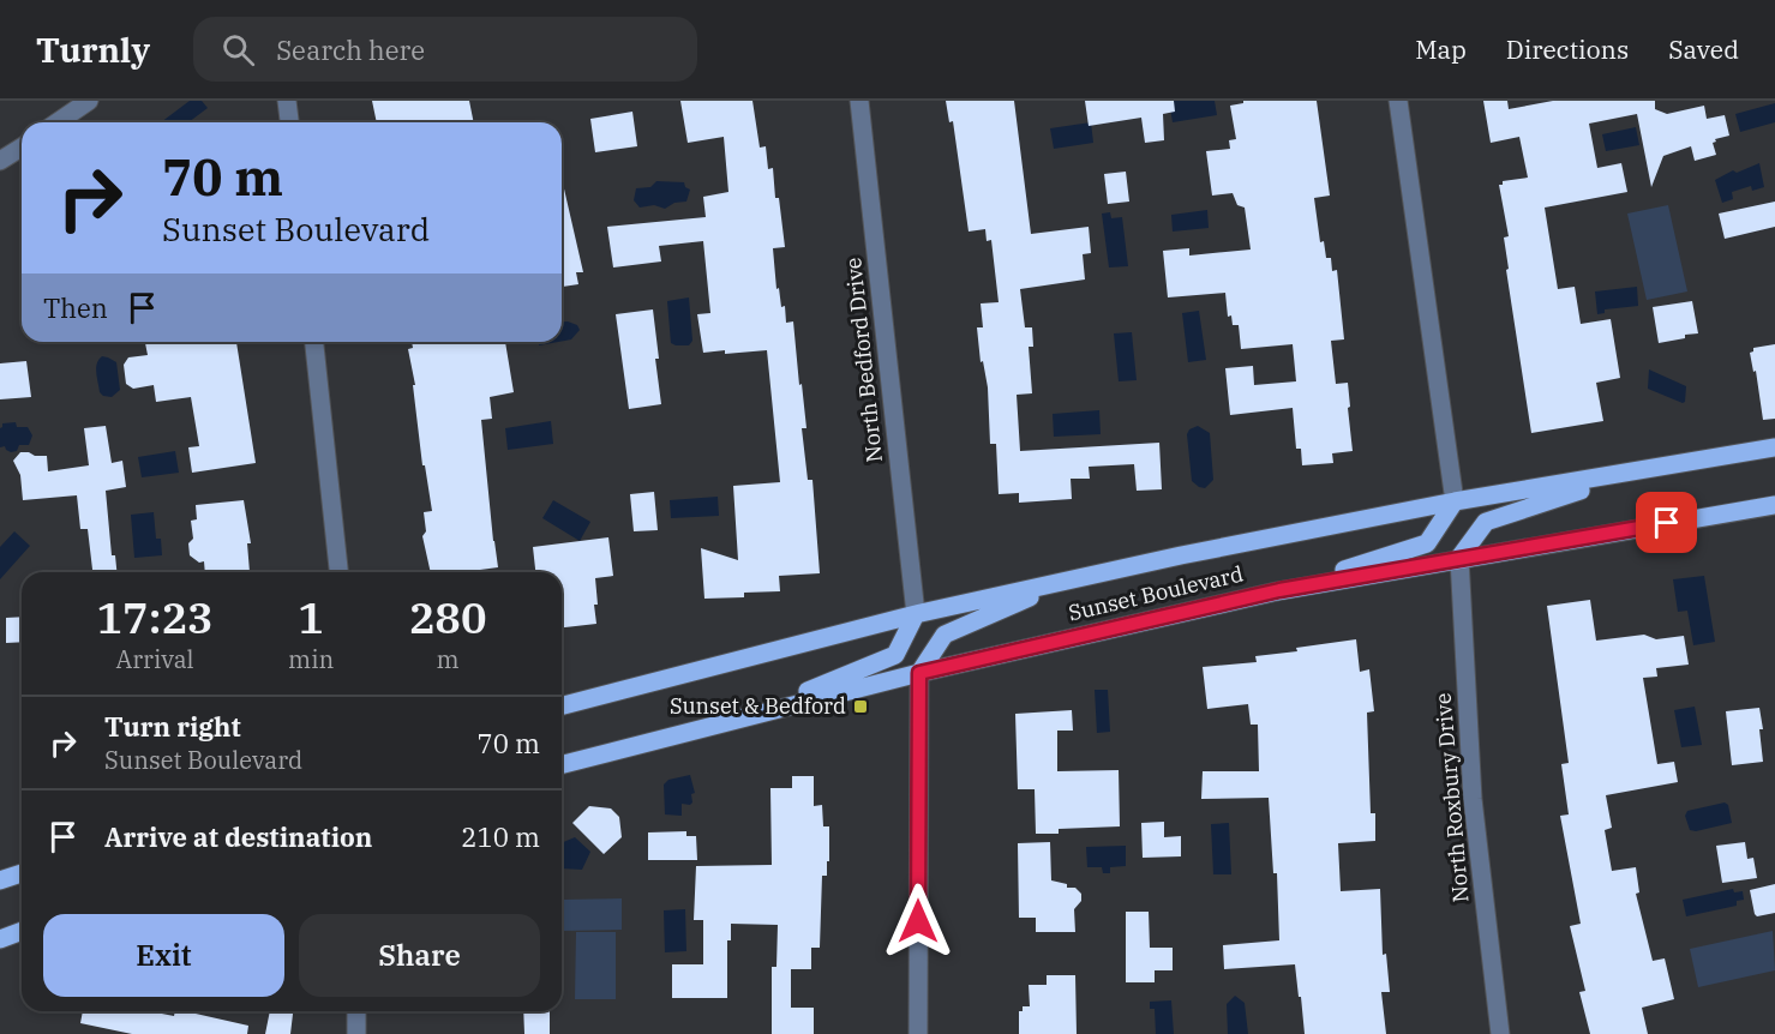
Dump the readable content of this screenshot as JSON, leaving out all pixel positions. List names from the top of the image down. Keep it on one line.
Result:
{"streets":{"main road":["Sunset Boulevard"],"street":["North Bedford Drive","North Roxbury Drive"]},"crossings":[["North Bedford Drive","Sunset Boulevard"],["Sunset Boulevard","North Roxbury Drive"]],"places":{"transit":["Sunset & Bedford"]},"page":{"header":"Turnly","search":"Search here","nav":["Map","Directions","Saved"],"turn":["70 m","Sunset Boulevard"],"then":"Then","eta":["17:23","Arrival","1","min","280","m"],"list":[{"name":"Turn right","note":"Sunset Boulevard","value":"70 m"},{"name":"Arrive at destination","value":"210 m"}],"buttons":["Exit","Share"]}}
